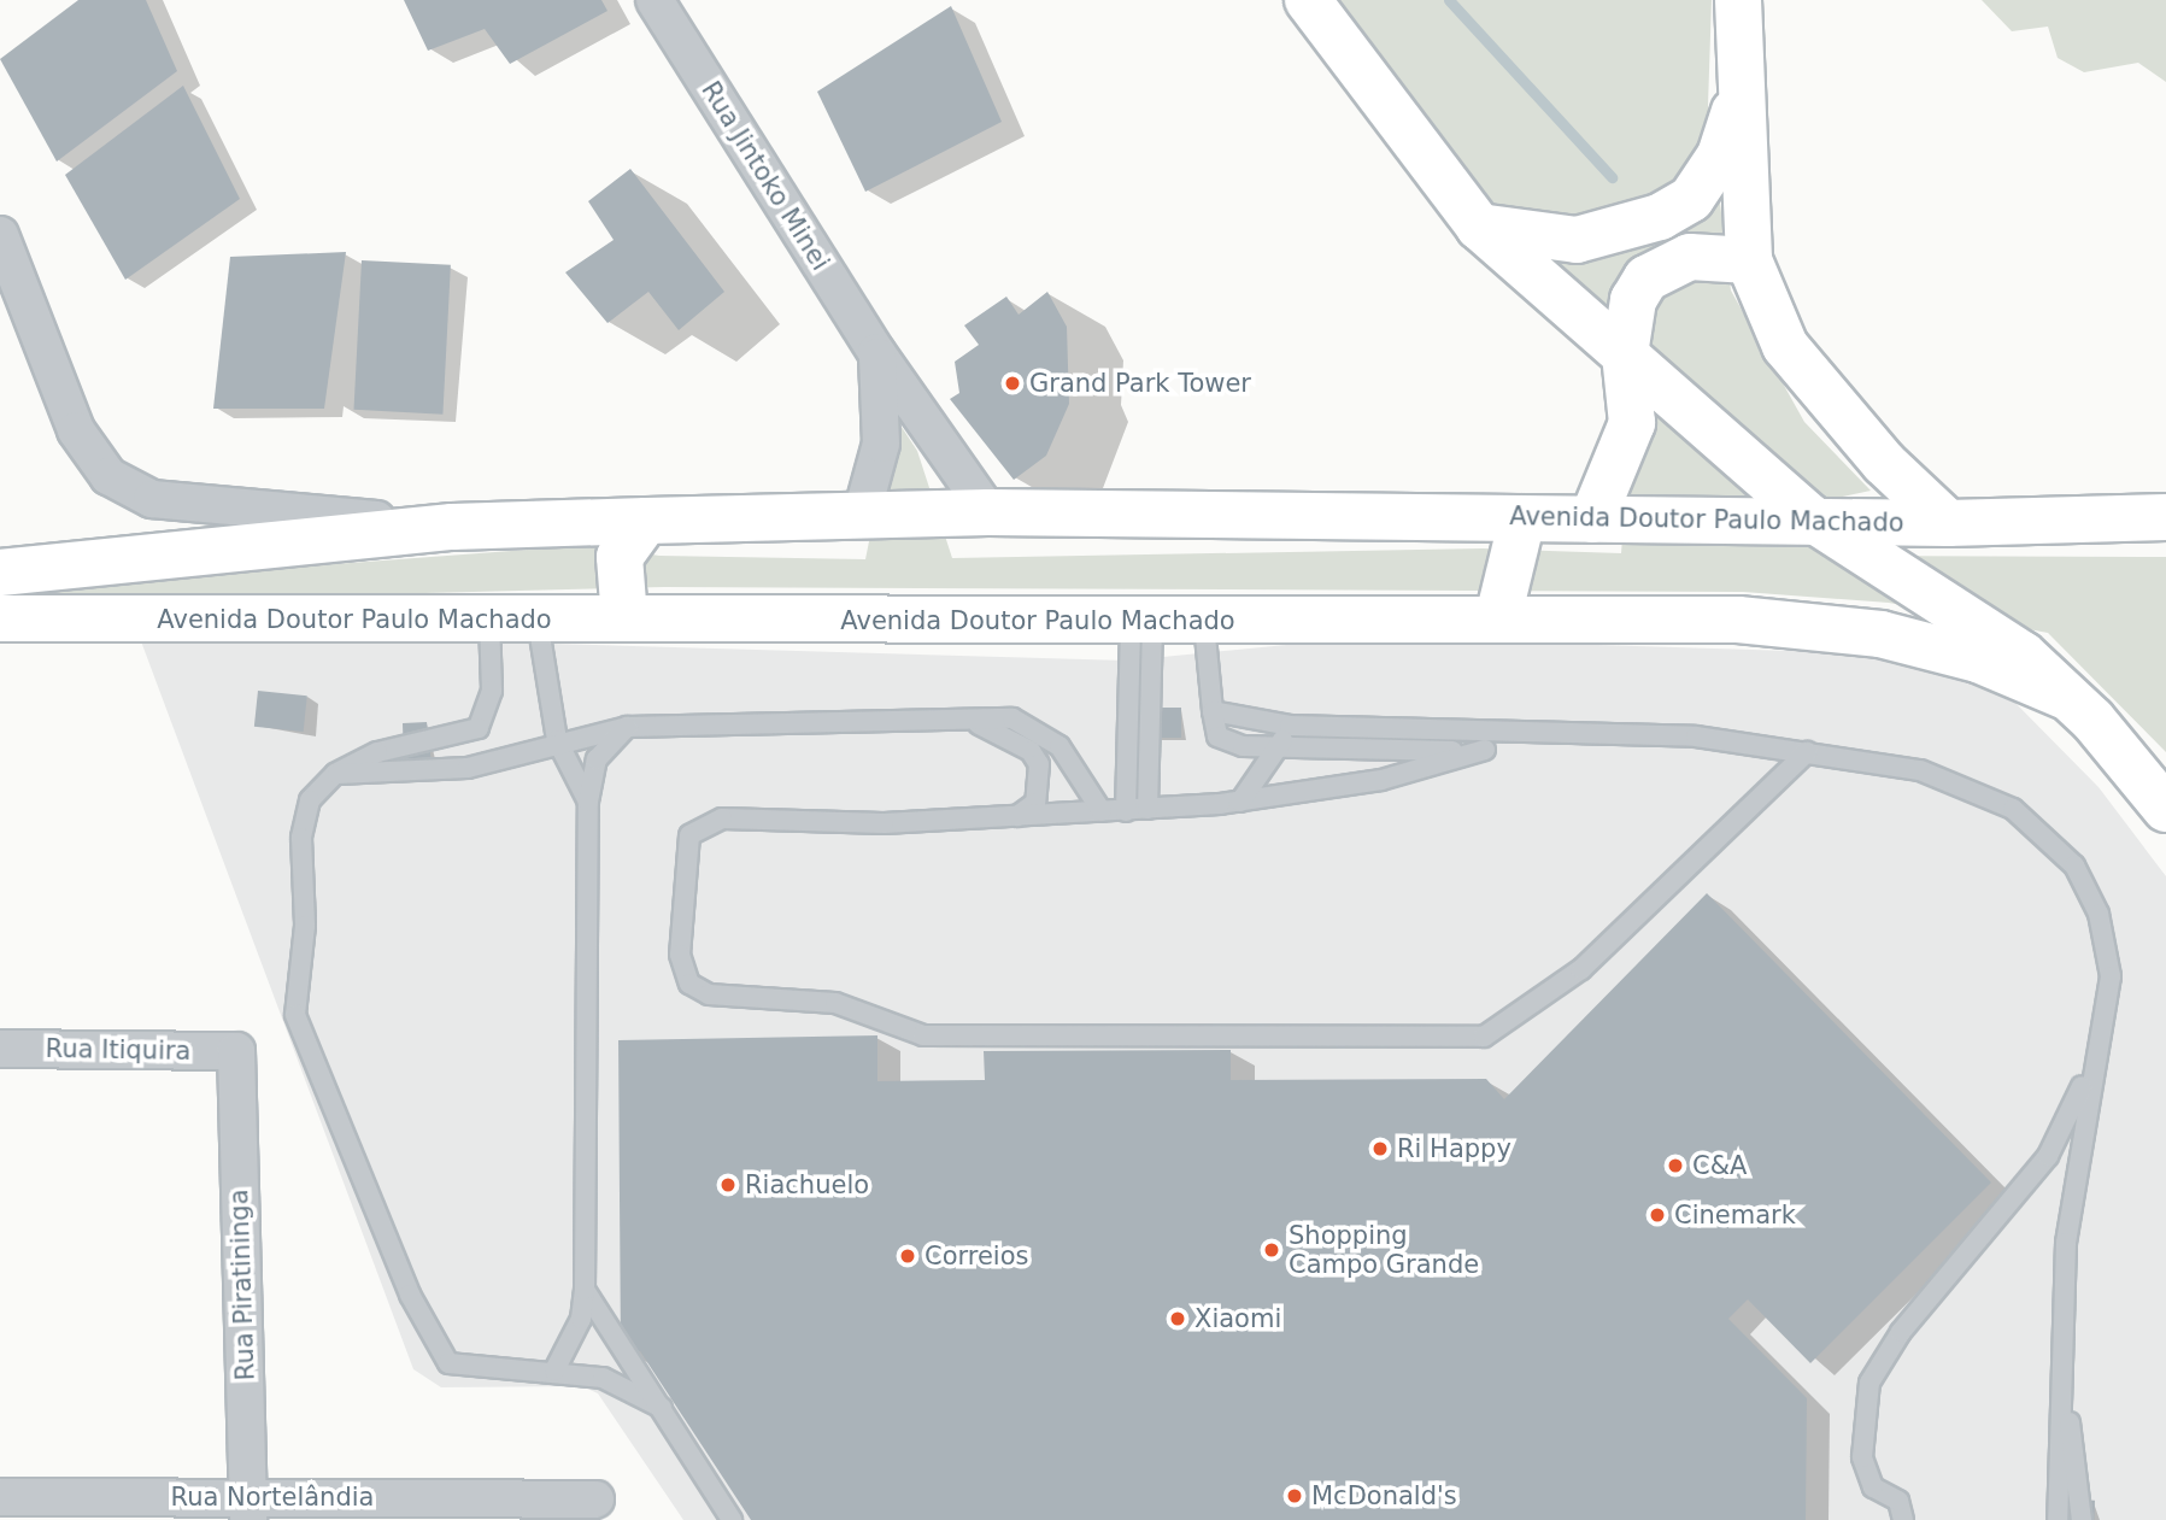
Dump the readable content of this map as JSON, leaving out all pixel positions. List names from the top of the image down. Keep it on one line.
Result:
{"streets":{"street":["Rua Jintoko Minei","Avenida Doutor Paulo Machado","Rua Itiquira","Rua Piratininga","Rua Nortelândia"]},"crossings":[["Rua Jintoko Minei","Avenida Doutor Paulo Machado"],["Rua Itiquira","Rua Piratininga"],["Rua Piratininga","Rua Nortelândia"]],"places":["Grand Park Tower","Ri Happy","C&A","Riachuelo","Cinemark","Shopping Campo Grande","Correios","Xiaomi","McDonald's"]}
